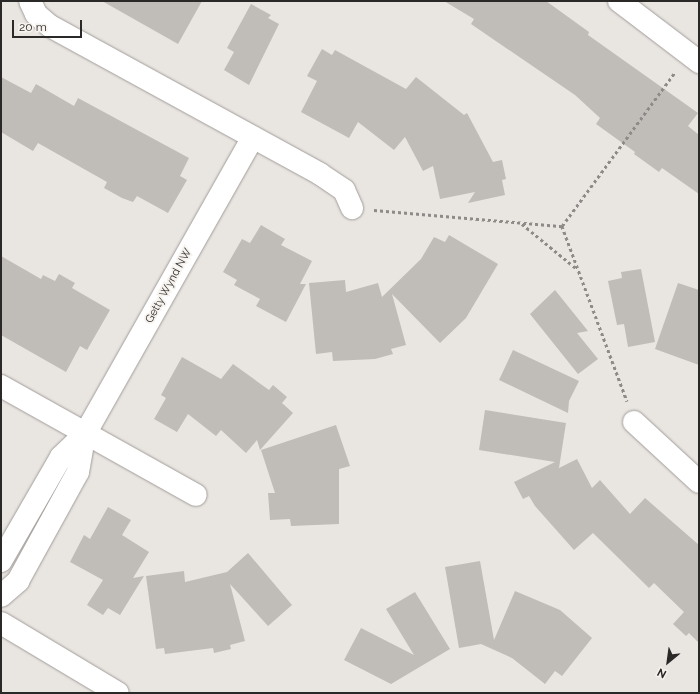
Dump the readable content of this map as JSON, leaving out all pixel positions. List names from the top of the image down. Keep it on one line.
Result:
{"streets":{"street":["Getty Wynd NW"]},"scale_bar":"20 m","north":"bottom left"}
